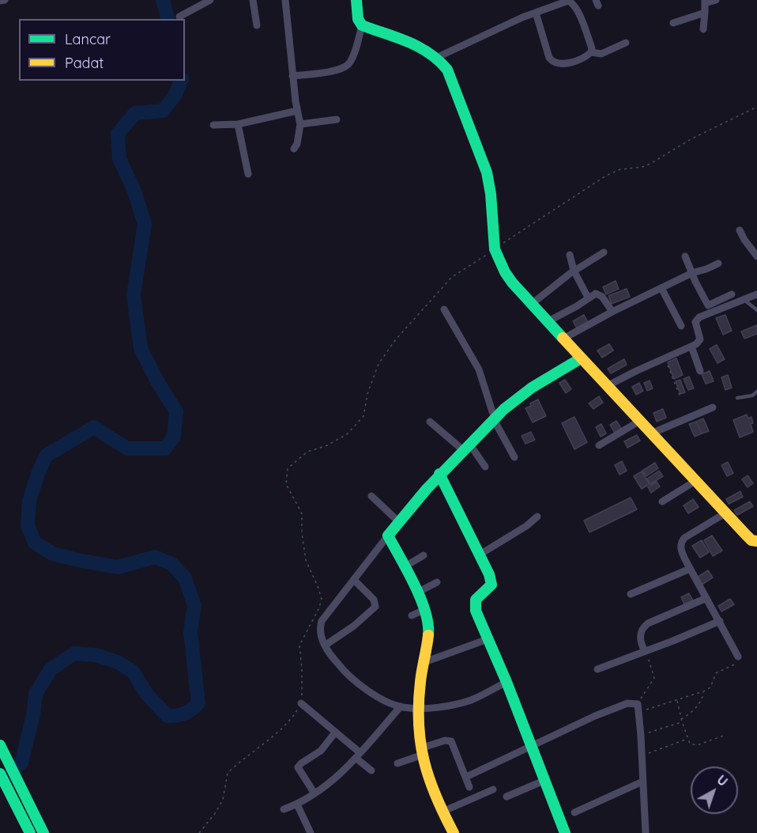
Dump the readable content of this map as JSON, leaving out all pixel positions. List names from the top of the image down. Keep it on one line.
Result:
{"legend":["Lancar","Padat"],"north":"top right"}
